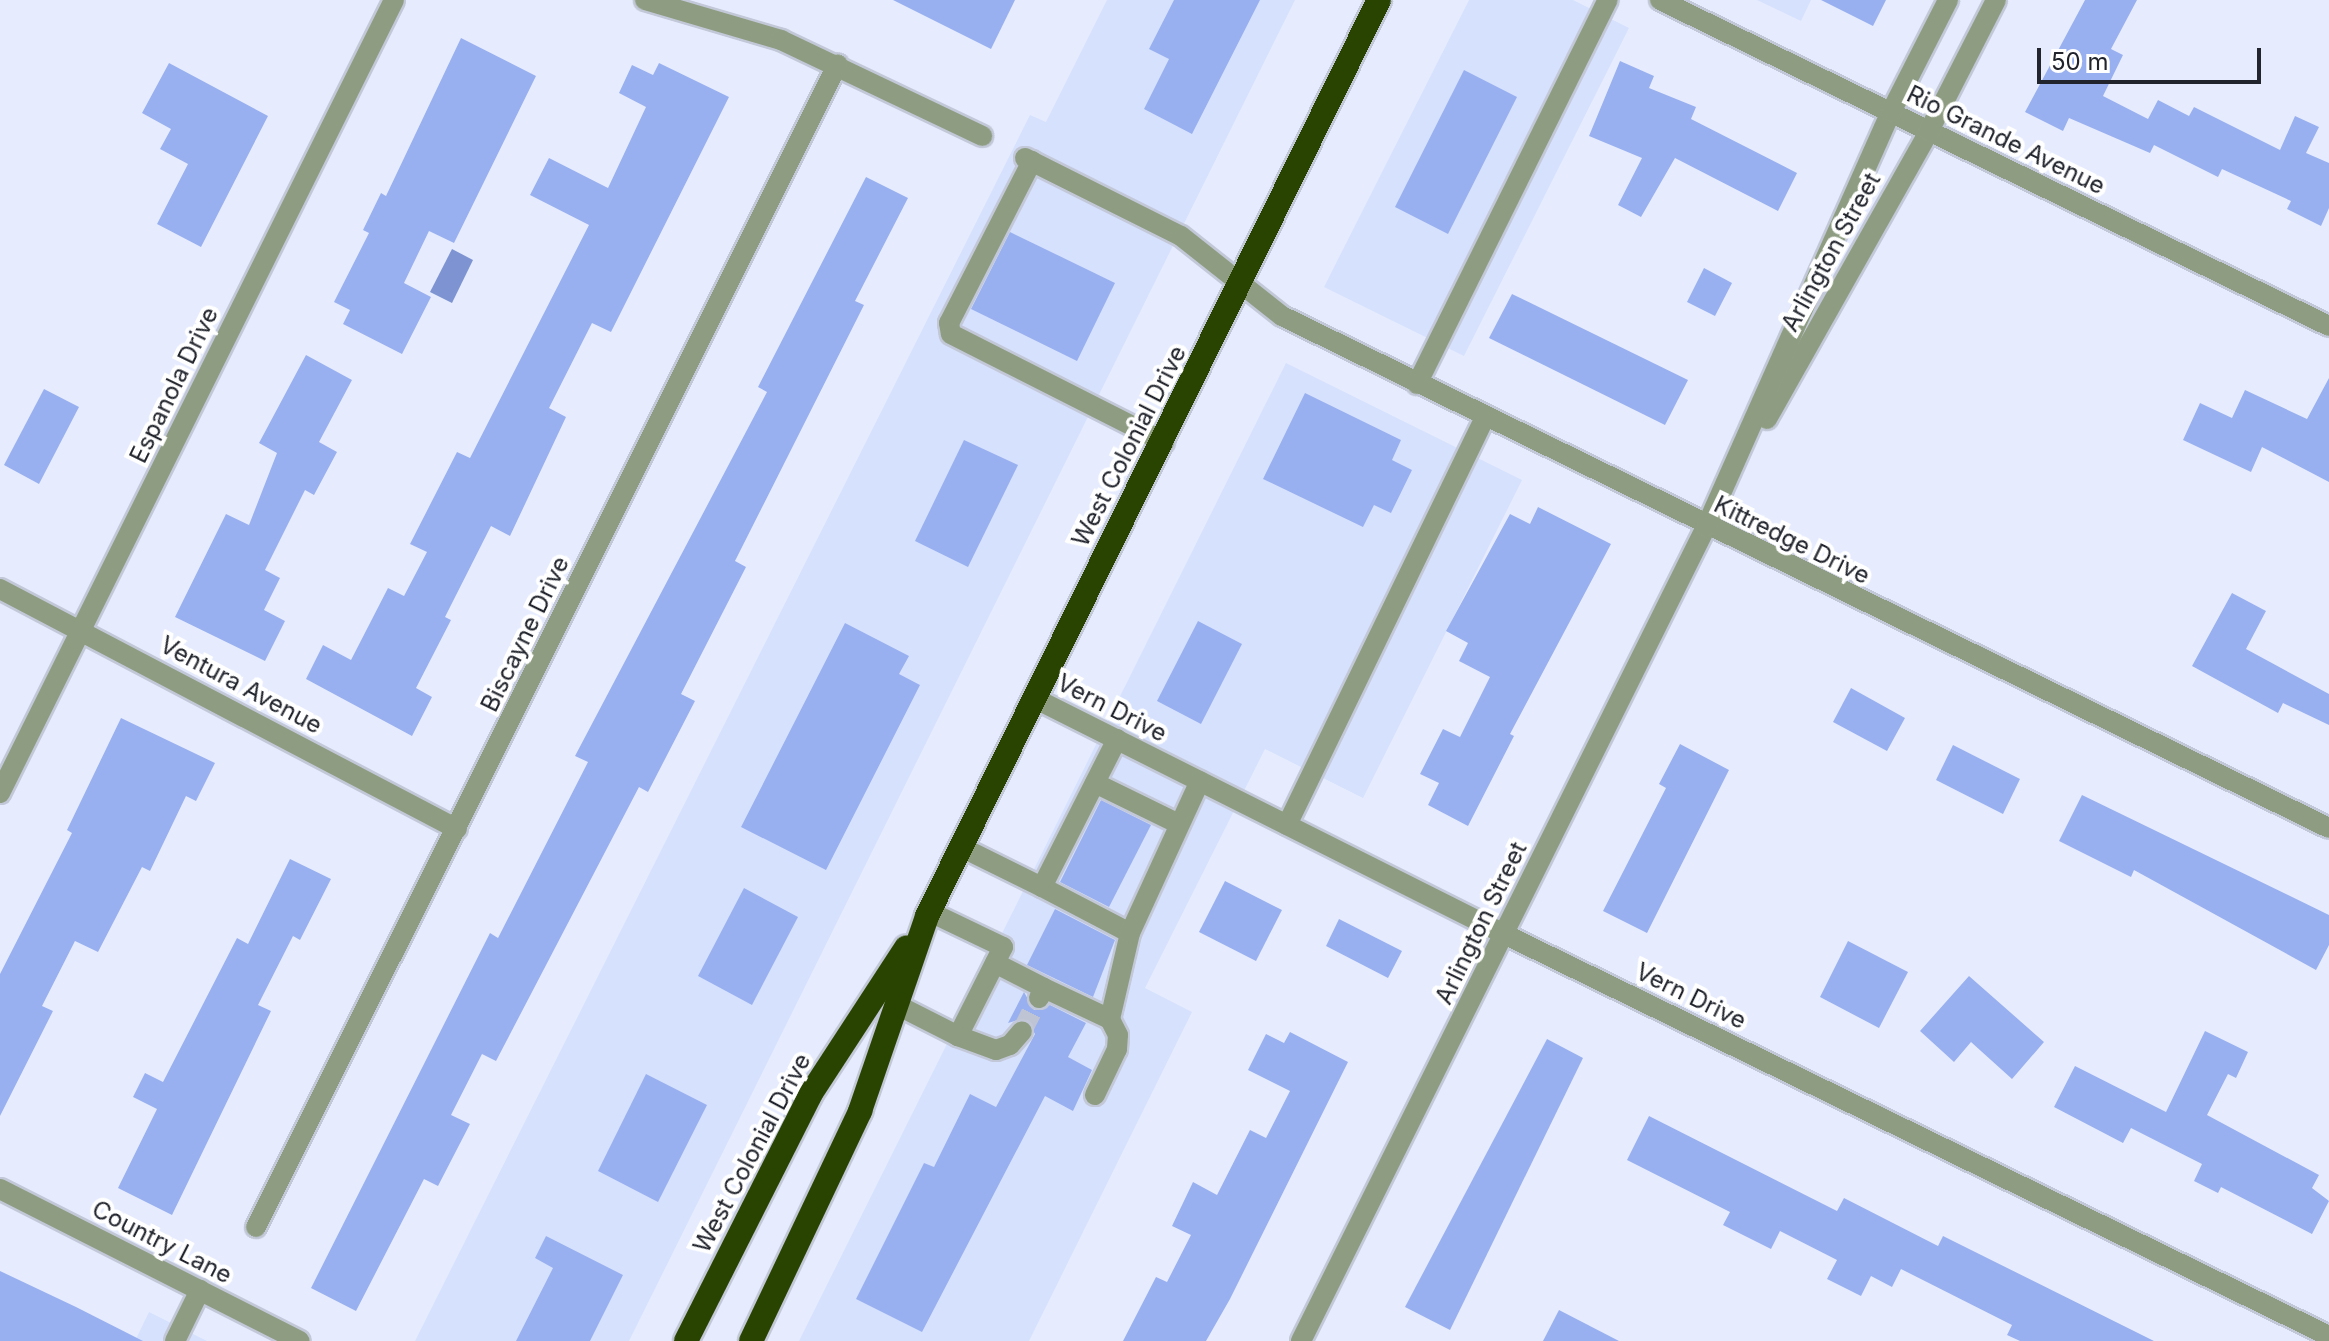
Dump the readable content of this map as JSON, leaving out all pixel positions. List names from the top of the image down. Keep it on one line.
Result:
{"streets":{"highway":["West Colonial Drive"],"street":["Rio Grande Avenue","Arlington Street","Espanola Drive","Kittredge Drive","Biscayne Drive","Ventura Avenue","Vern Drive","Country Lane"]},"crossings":[["Rio Grande Avenue","Arlington Street"],["Arlington Street","Kittredge Drive"],["Arlington Street","Vern Drive"],["Espanola Drive","Ventura Avenue"],["West Colonial Drive","Kittredge Drive"],["West Colonial Drive","Vern Drive"],["Biscayne Drive","Ventura Avenue"]],"scale_bar":"50 m"}
